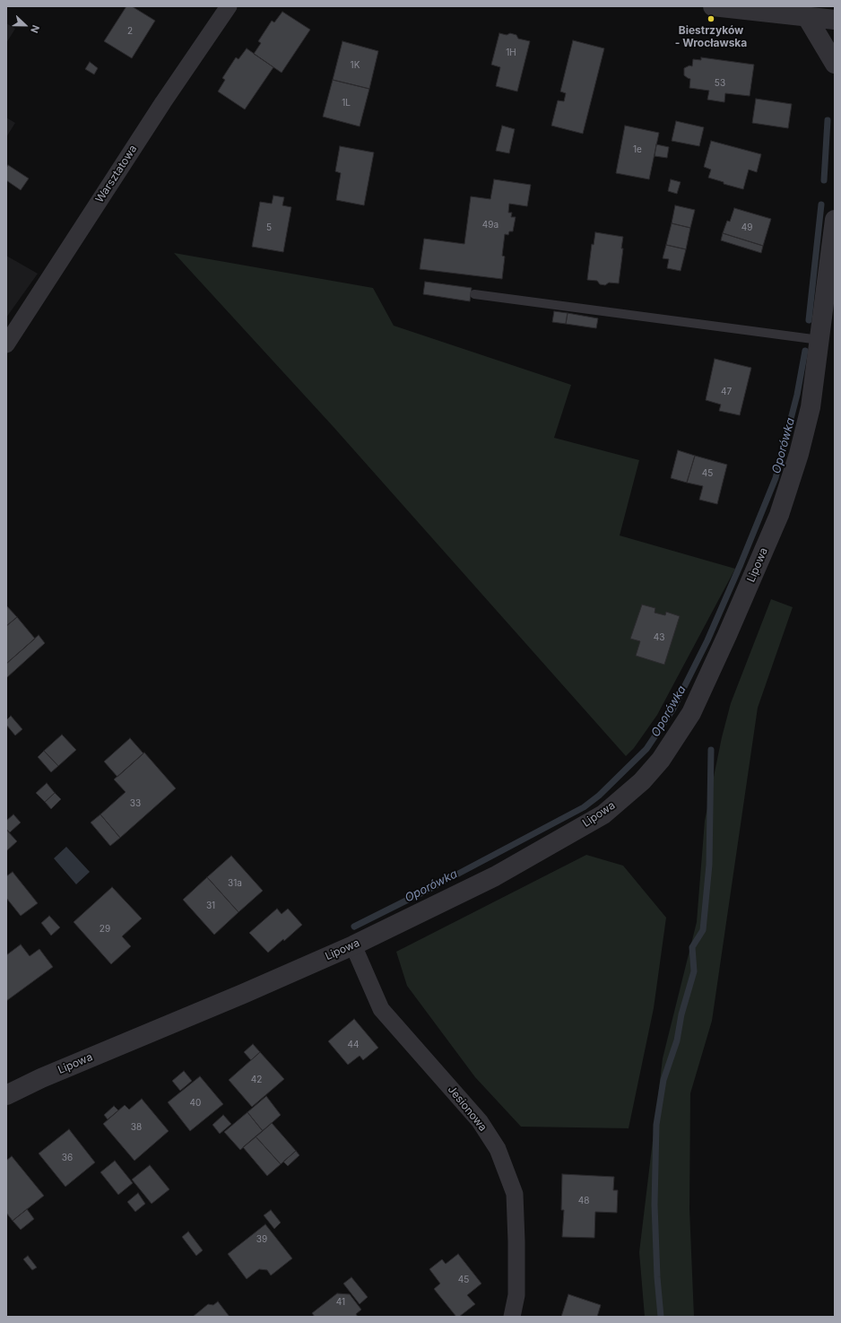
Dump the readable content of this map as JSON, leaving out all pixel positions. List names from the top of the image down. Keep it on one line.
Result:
{"streets":{"street":["Warsztatowa","Lipowa","Jesionowa"]},"crossings":[["Lipowa","Jesionowa"]],"water":["Oporówka"],"places":["Biestrzyków - Wrocławska"],"house_numbers":["2","1H","1K","53","1L","1e","49a","5","49","47","45","43","33","31a","31","29","44","42","40","38","36","48","39","45","41"],"north":"right"}
